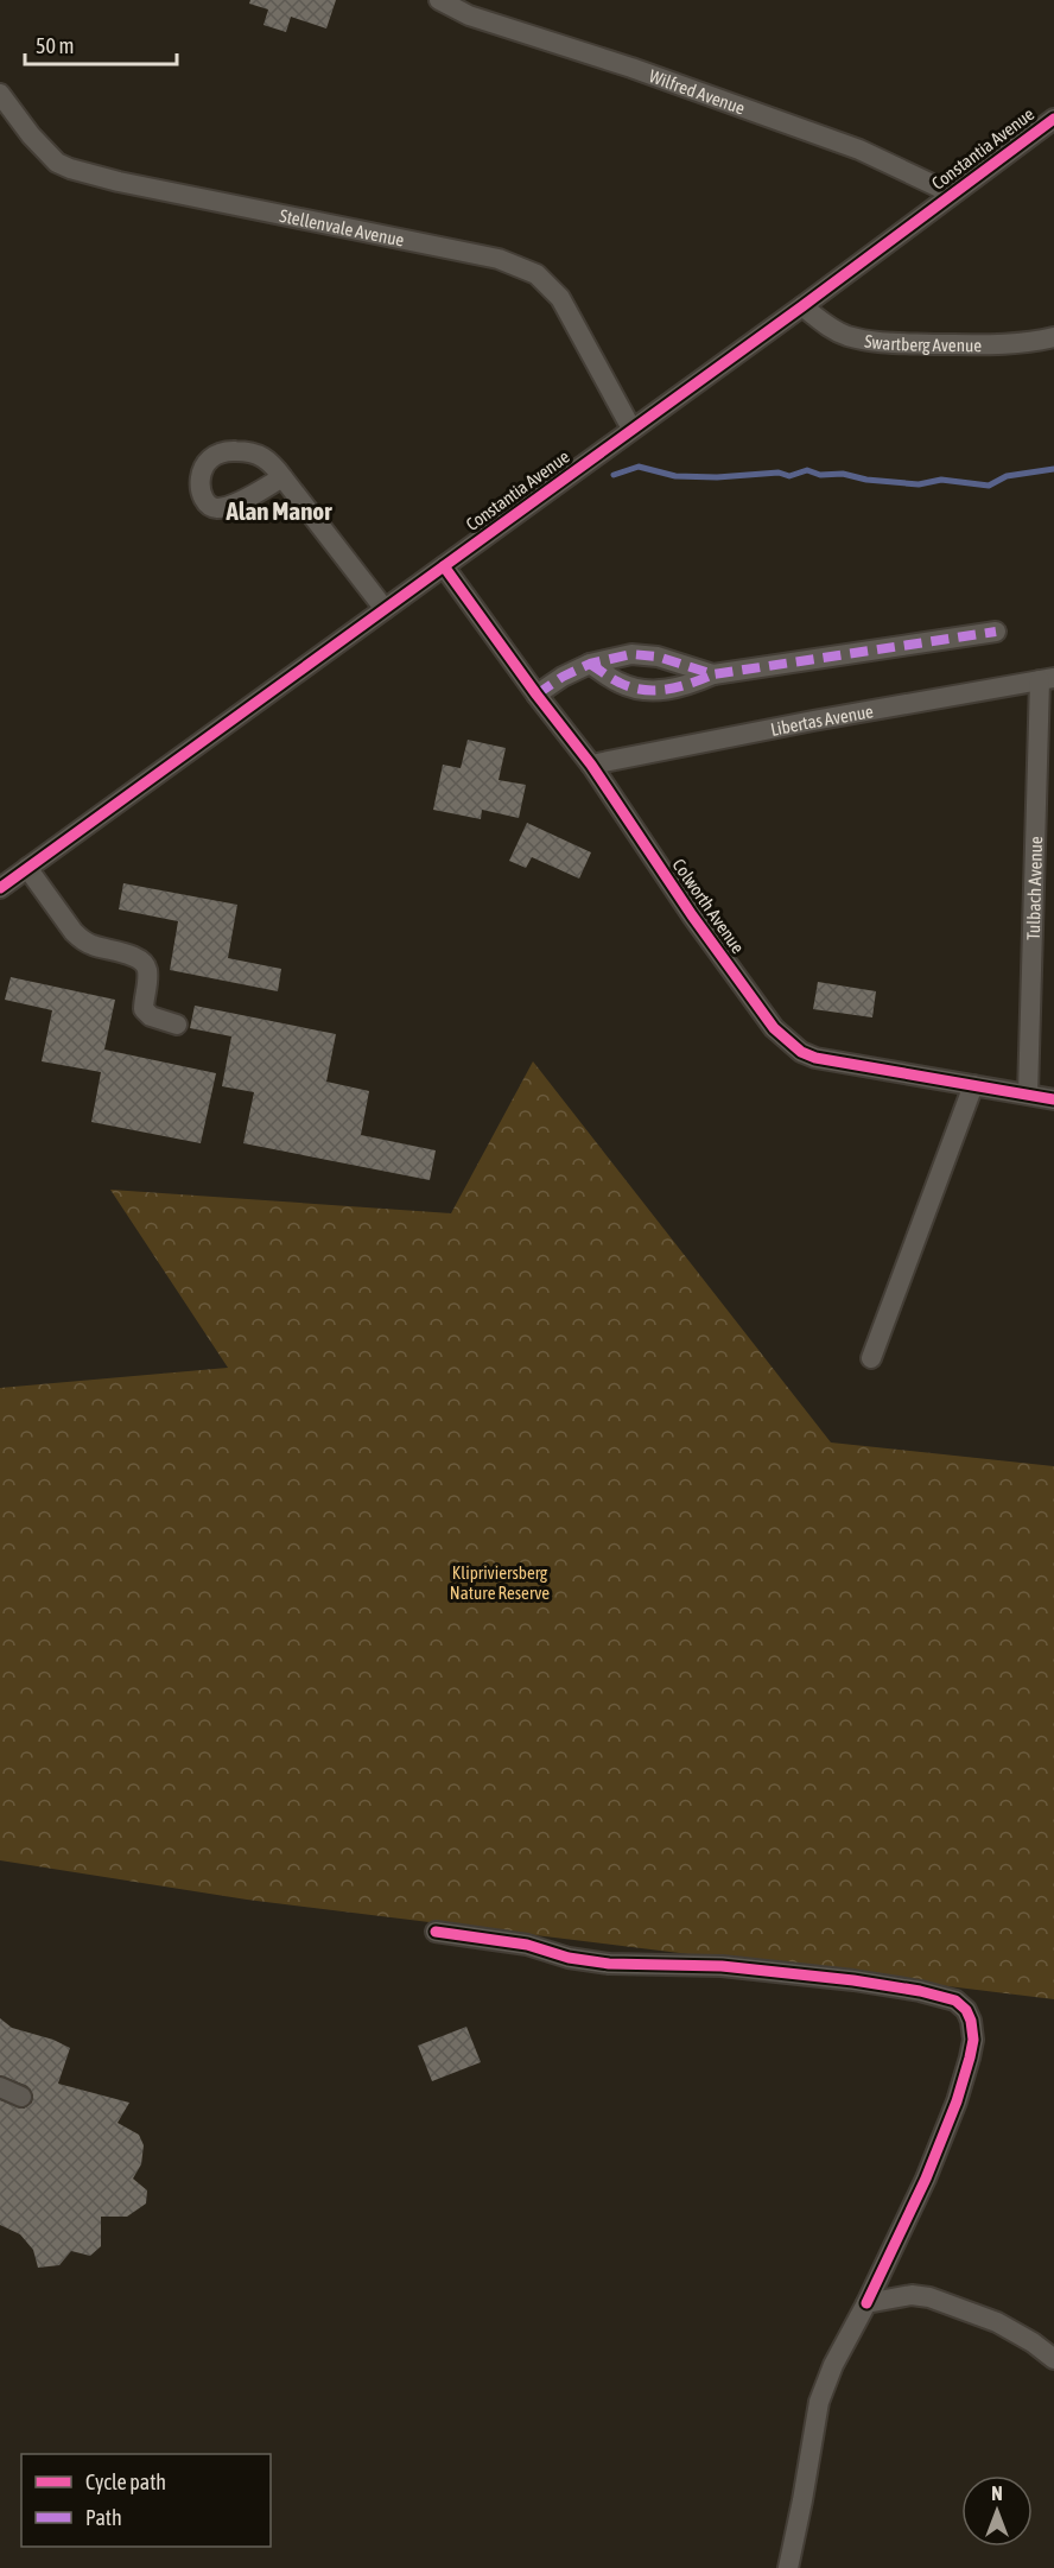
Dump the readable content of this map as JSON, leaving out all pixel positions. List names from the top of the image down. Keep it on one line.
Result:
{"streets":{"street":["Wilfred Avenue","Constantia Avenue","Stellenvale Avenue","Swartberg Avenue","Libertas Avenue","Tulbach Avenue","Colworth Avenue"]},"crossings":[["Wilfred Avenue","Constantia Avenue"],["Constantia Avenue","Stellenvale Avenue"],["Constantia Avenue","Swartberg Avenue"],["Constantia Avenue","Colworth Avenue"],["Libertas Avenue","Tulbach Avenue"],["Libertas Avenue","Colworth Avenue"],["Tulbach Avenue","Colworth Avenue"]],"districts":["Alan Manor"],"parks":["Klipriviersberg Nature Reserve"],"legend":["Cycle path","Path"],"scale_bar":"50 m","north":"top"}
